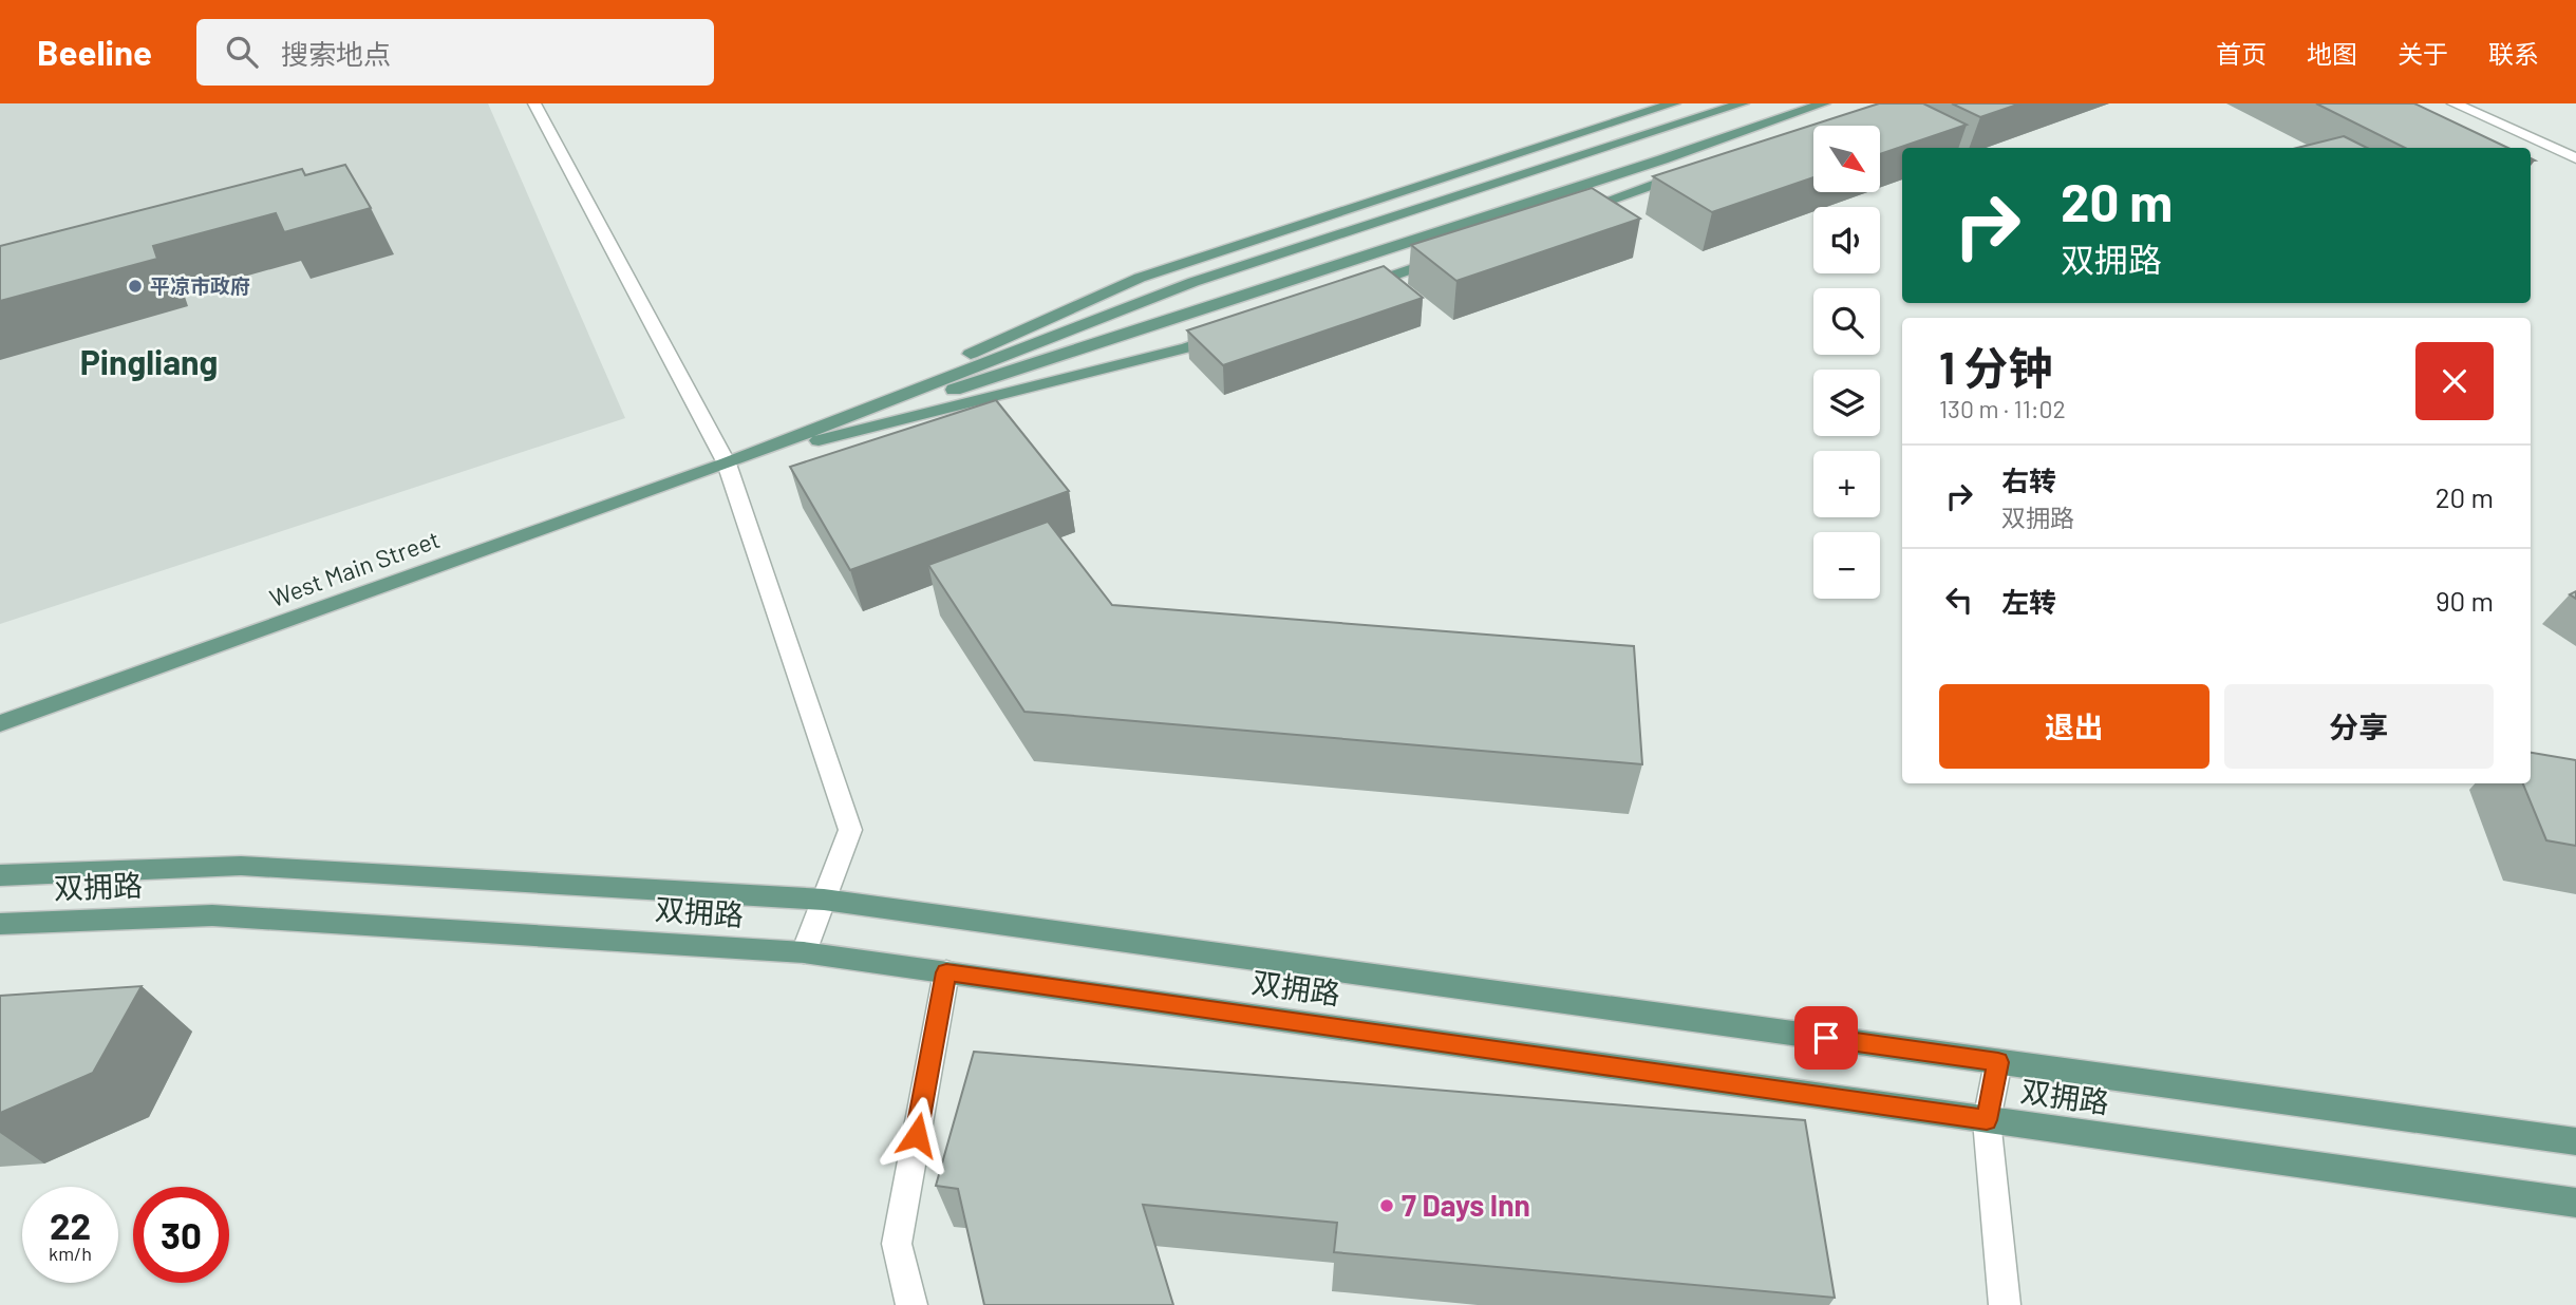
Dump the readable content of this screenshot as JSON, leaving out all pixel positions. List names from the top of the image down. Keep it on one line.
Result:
{"streets":{"main road":["West Main Street","双拥路"]},"districts":["Pingliang"],"places":["平凉市政府","7 Days Inn"],"north":"bottom right","page":{"header":"Beeline","search":"搜索地点","nav":["首页","地图","关于","联系"],"map_buttons":["+","−"],"turn":["20 m","双拥路"],"heading":["1 分钟","130 m · 11:02"],"list":[{"name":"右转","note":"双拥路","value":"20 m"},{"name":"左转","value":"90 m"}],"buttons":["退出","分享"],"speed":"22 km/h","limit":"30"}}
